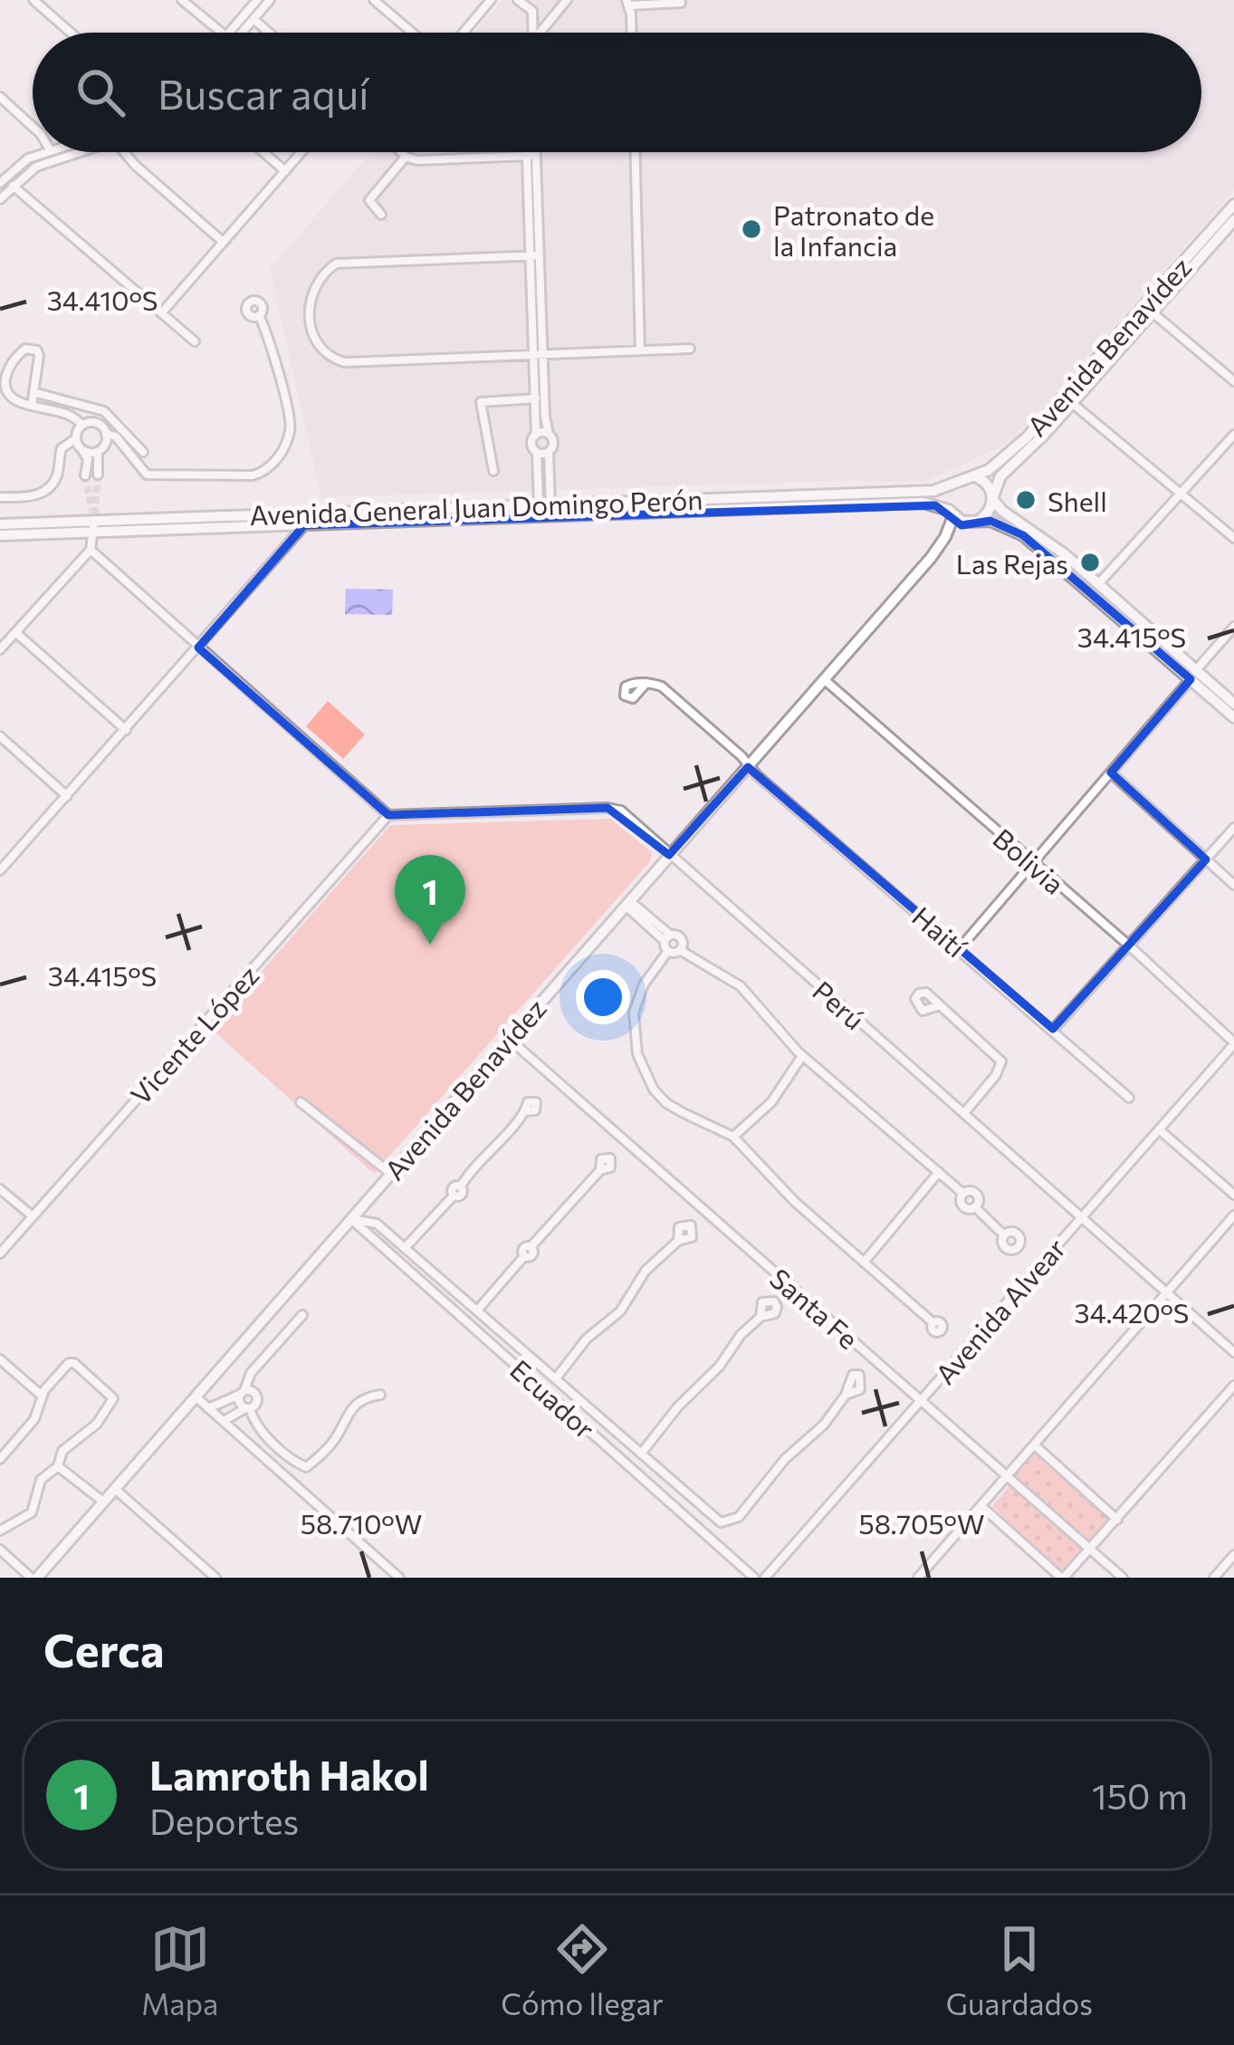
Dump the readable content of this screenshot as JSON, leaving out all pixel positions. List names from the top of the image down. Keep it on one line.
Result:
{"streets":{"main road":["Avenida Benavídez","Avenida General Juan Domingo Perón"],"street":["Bolivia","Haití","Perú","Vicente López","Santa Fe","Avenida Alvear","Ecuador"]},"crossings":[["Avenida Benavídez","Avenida General Juan Domingo Perón"],["Avenida Benavídez","Bolivia"],["Avenida Benavídez","Haití"],["Avenida Benavídez","Perú"],["Avenida Benavídez","Santa Fe"],["Avenida Benavídez","Ecuador"],["Bolivia","Avenida Alvear"],["Perú","Vicente López"],["Perú","Avenida Alvear"],["Santa Fe","Avenida Alvear"]],"places":["Patronato de la Infancia","Shell","Las Rejas"],"page":{"search":"Buscar aquí","pins":"1","heading":"Cerca","list":[{"mark":"1","name":"Lamroth Hakol","note":"Deportes","value":"150 m"}],"nav":["Mapa","Cómo llegar","Guardados"]},"coordinates":["34.410°S","34.415°S","34.420°S","58.710°W","58.705°W"]}
